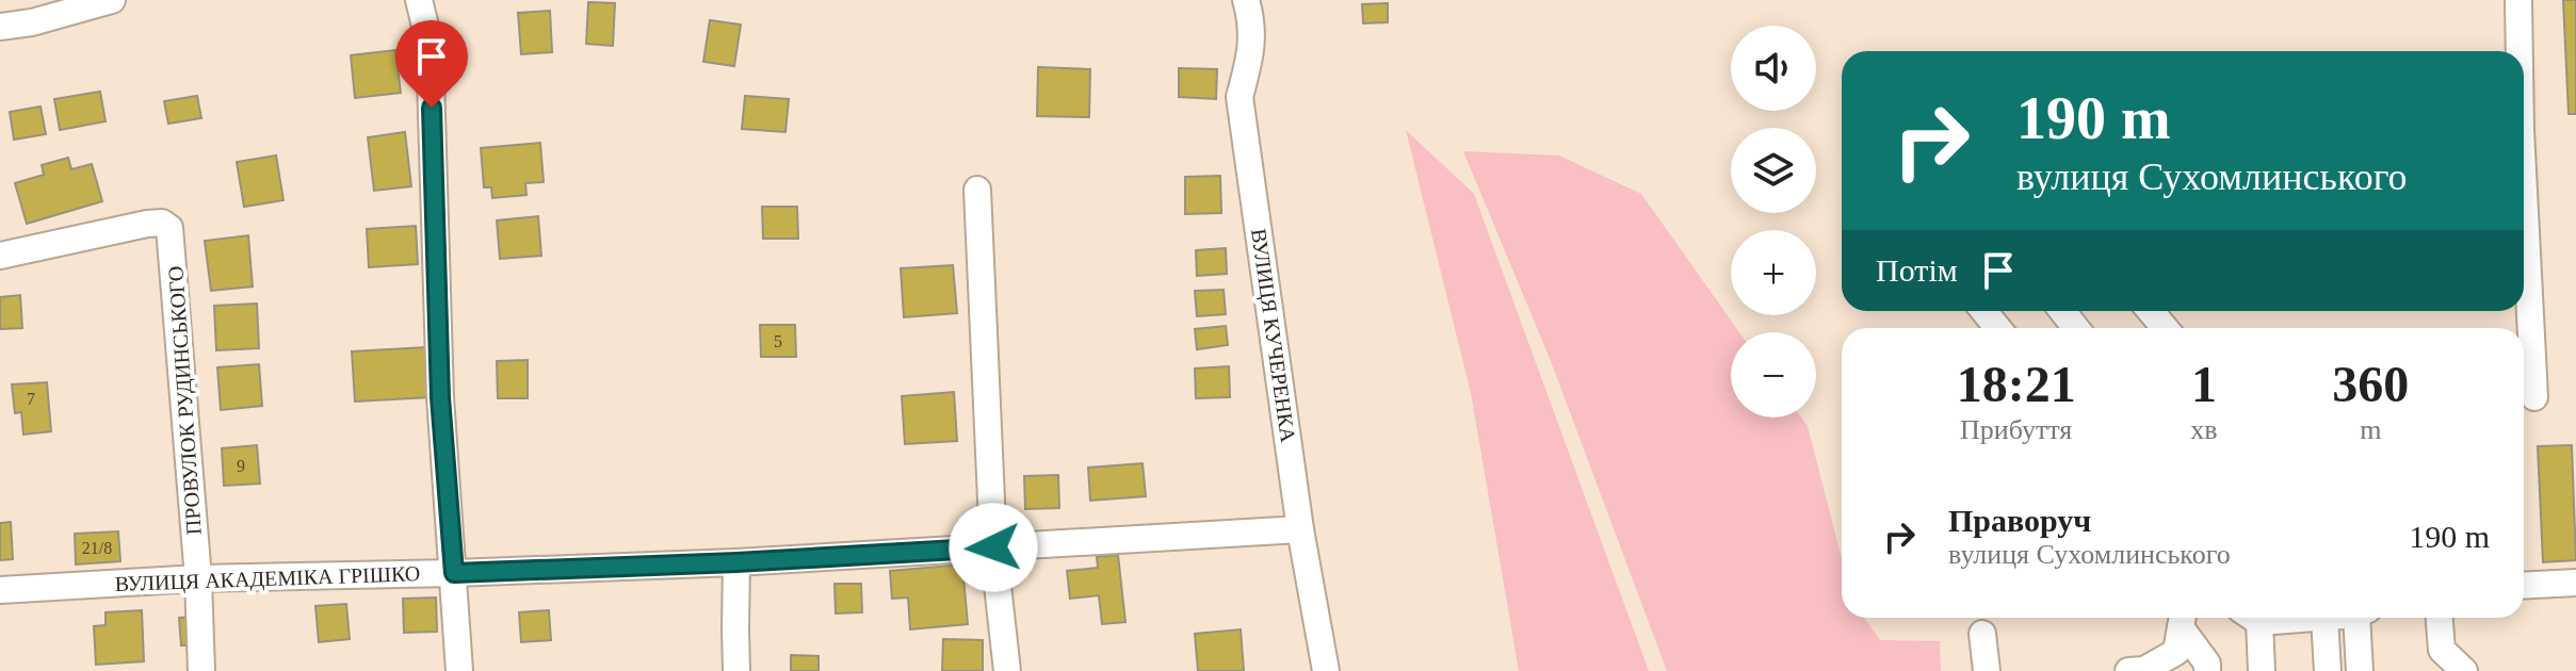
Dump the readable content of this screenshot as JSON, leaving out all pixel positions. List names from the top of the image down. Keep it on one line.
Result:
{"streets":{"street":["ВУЛИЦЯ КУЧЕРЕНКА","ПРОВУЛОК РУДИНСЬКОГО","ВУЛИЦЯ АКАДЕМІКА ГРІШКО"]},"crossings":[["ВУЛИЦЯ КУЧЕРЕНКА","ВУЛИЦЯ АКАДЕМІКА ГРІШКО"],["ПРОВУЛОК РУДИНСЬКОГО","ВУЛИЦЯ АКАДЕМІКА ГРІШКО"]],"house_numbers":["5","7","9","21/8"],"page":{"map_buttons":["+","−"],"turn":["190 m","вулиця Сухомлинського"],"then":"Потім","eta":["18:21","Прибуття","1","хв","360","m"],"list":[{"name":"Праворуч","note":"вулиця Сухомлинського","value":"190 m"}]}}
